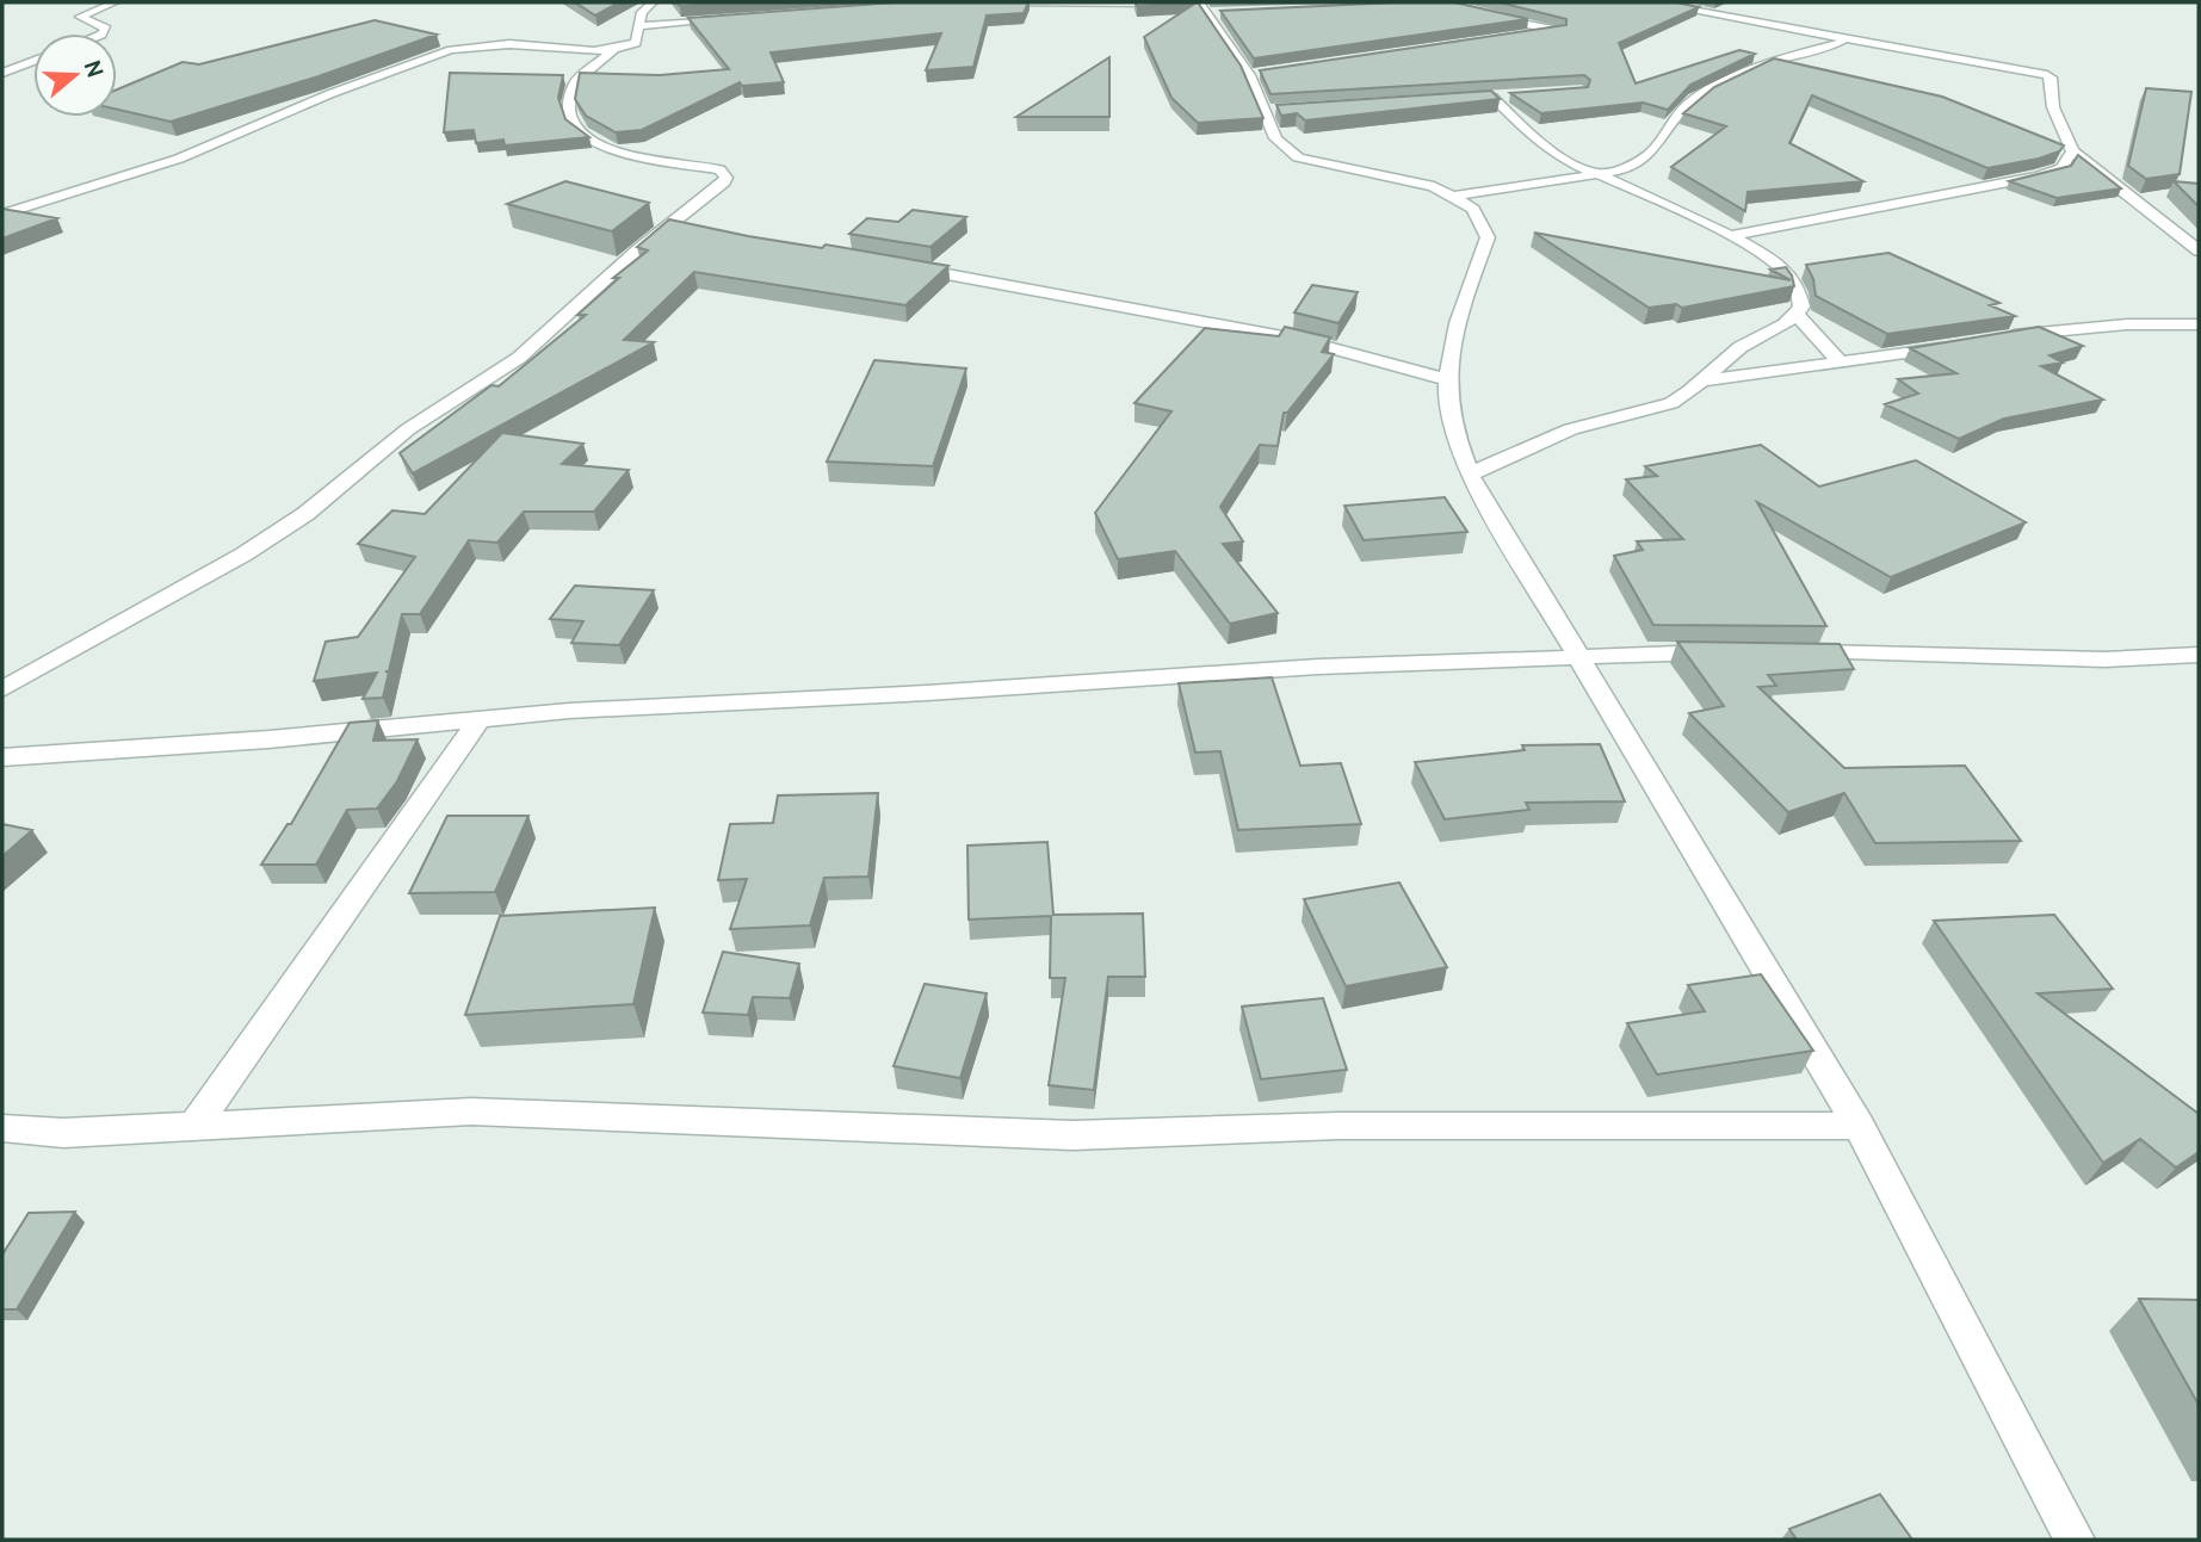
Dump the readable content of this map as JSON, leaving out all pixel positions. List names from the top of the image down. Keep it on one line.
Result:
{"north":"right"}
